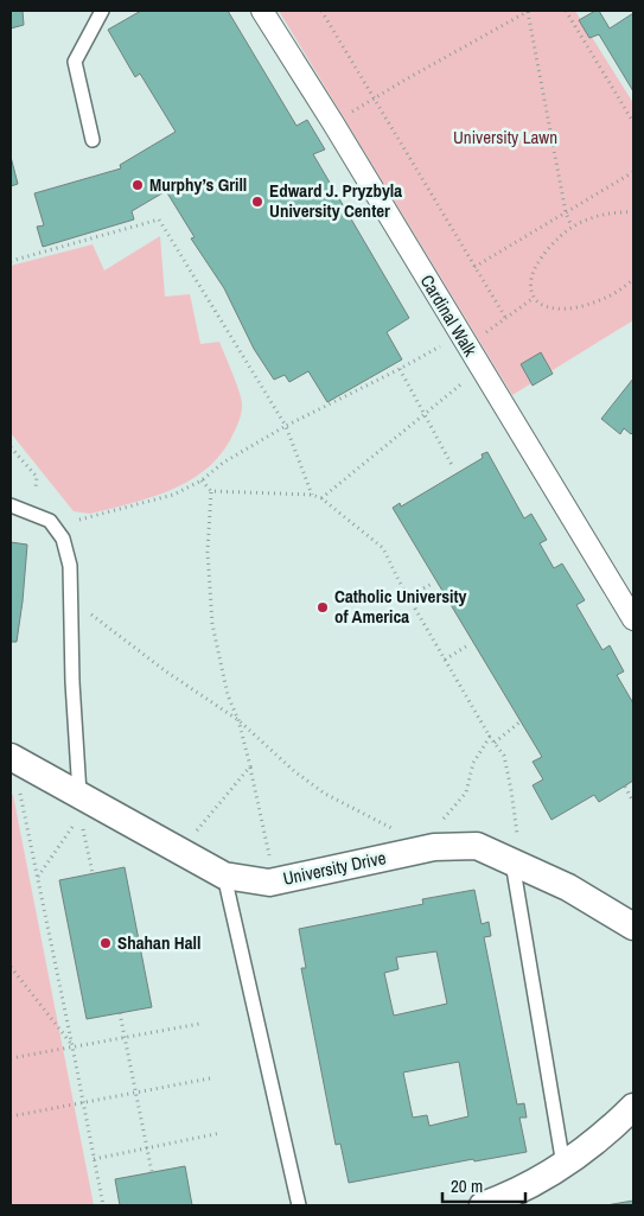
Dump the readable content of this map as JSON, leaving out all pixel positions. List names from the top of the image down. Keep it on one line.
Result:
{"streets":{"street":["Cardinal Walk","University Drive"]},"parks":["University Lawn"],"places":["Murphy’s Grill","Edward J. Pryzbyla University Center","Catholic University of America","Shahan Hall"],"scale_bar":"20 m"}
